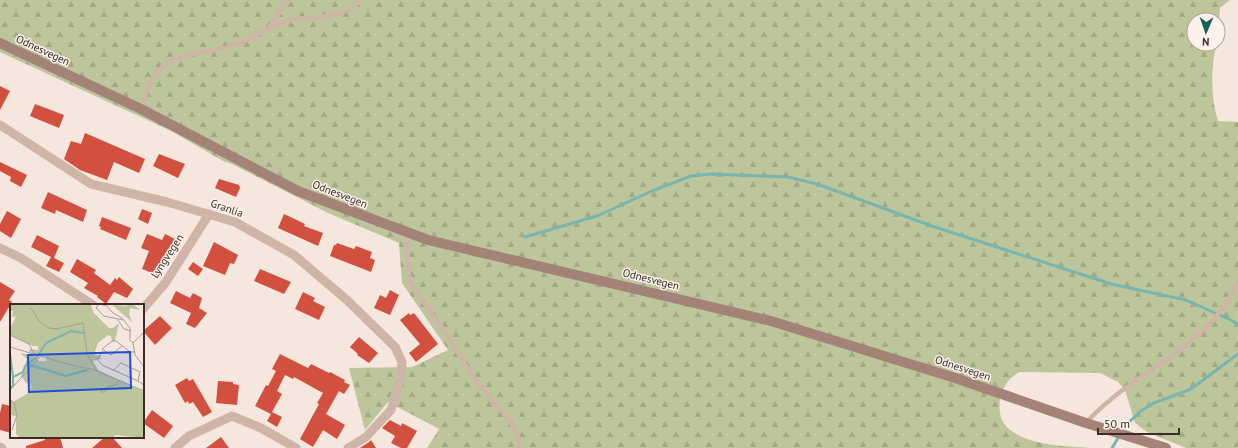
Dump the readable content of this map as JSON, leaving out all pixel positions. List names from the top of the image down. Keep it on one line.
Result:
{"streets":{"main road":["Odnesvegen"],"street":["Granlia","Lyngvegen"]},"crossings":[["Granlia","Lyngvegen"]],"scale_bar":"50 m","north":"bottom"}
